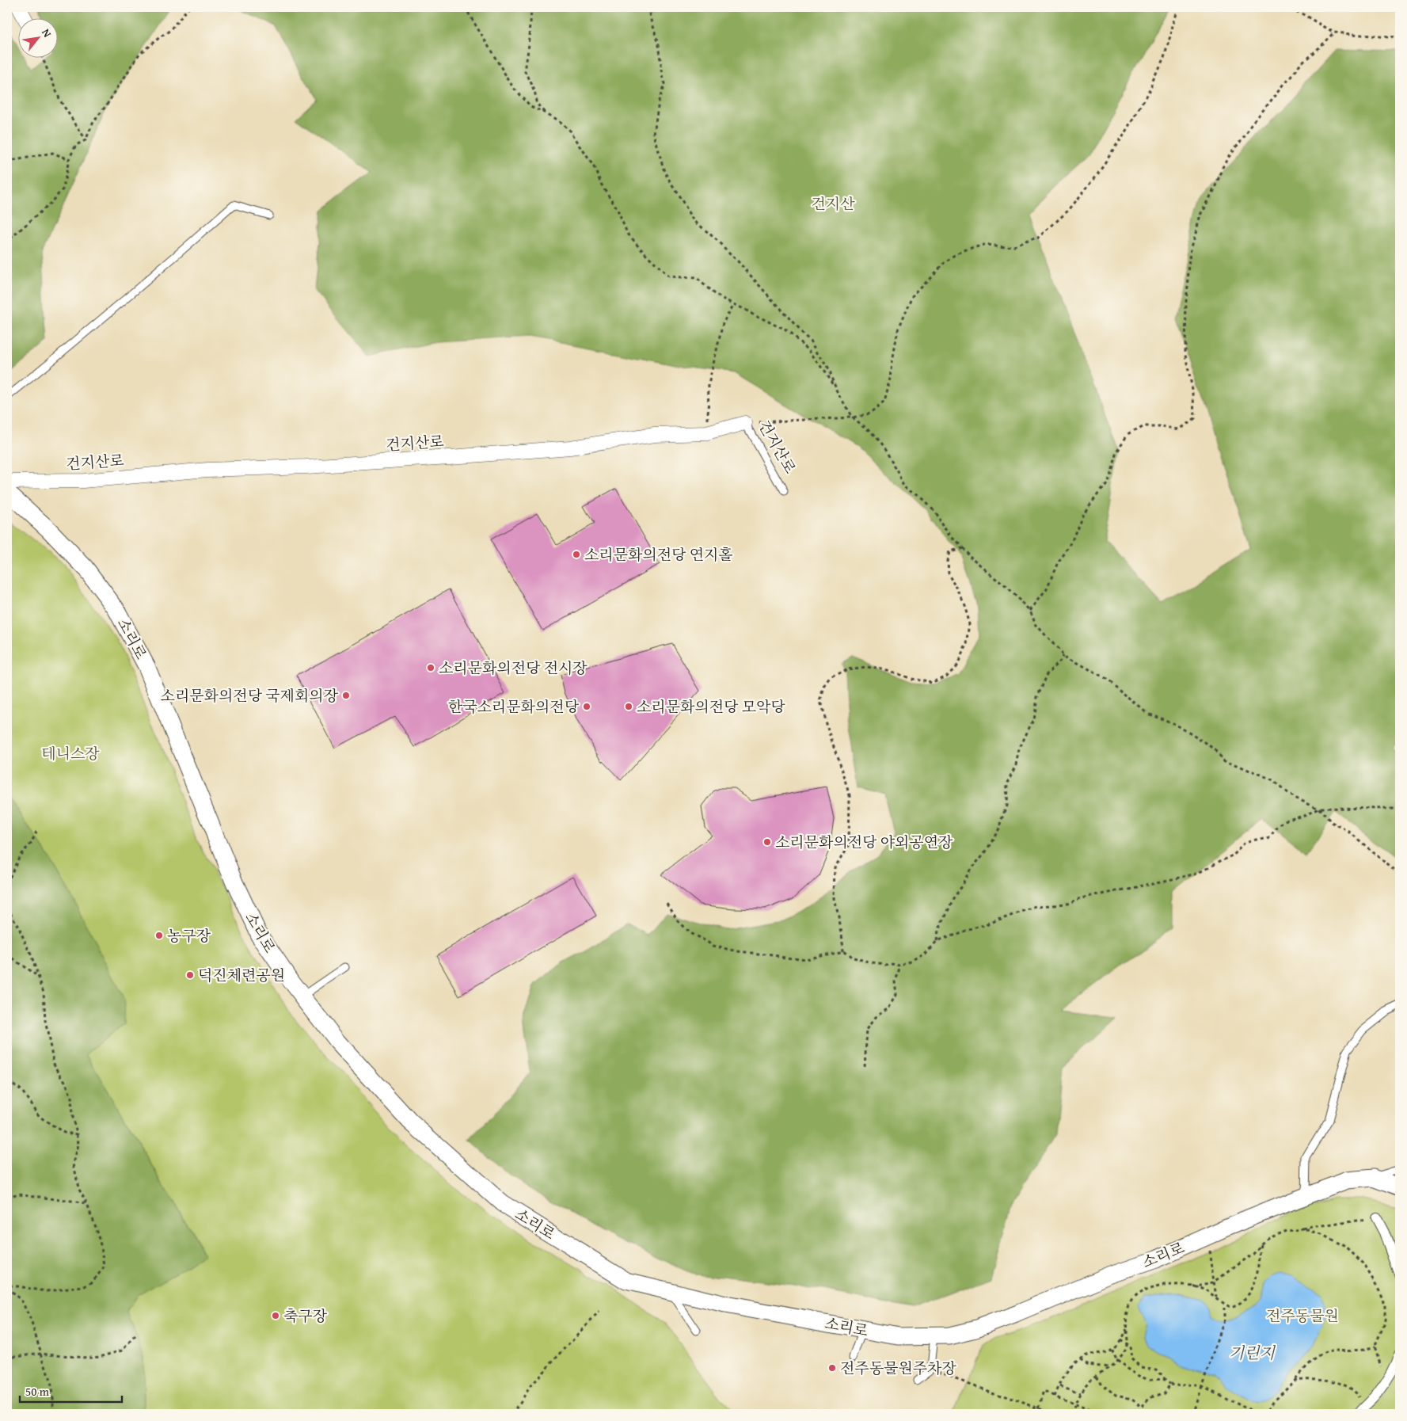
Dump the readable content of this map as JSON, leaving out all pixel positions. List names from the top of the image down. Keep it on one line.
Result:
{"streets":{"street":["건지산로","소리로"]},"water":["기린지"],"parks":["건지산","테니스장","전주동물원"],"places":["소리문화의전당 연지홀","소리문화의전당 전시장","소리문화의전당 국제회의장","한국소리문화의전당","소리문화의전당 모악당","소리문화의전당 야외공연장","농구장","덕진체련공원","축구장","전주동물원주차장"],"scale_bar":"50 m","north":"top right"}
